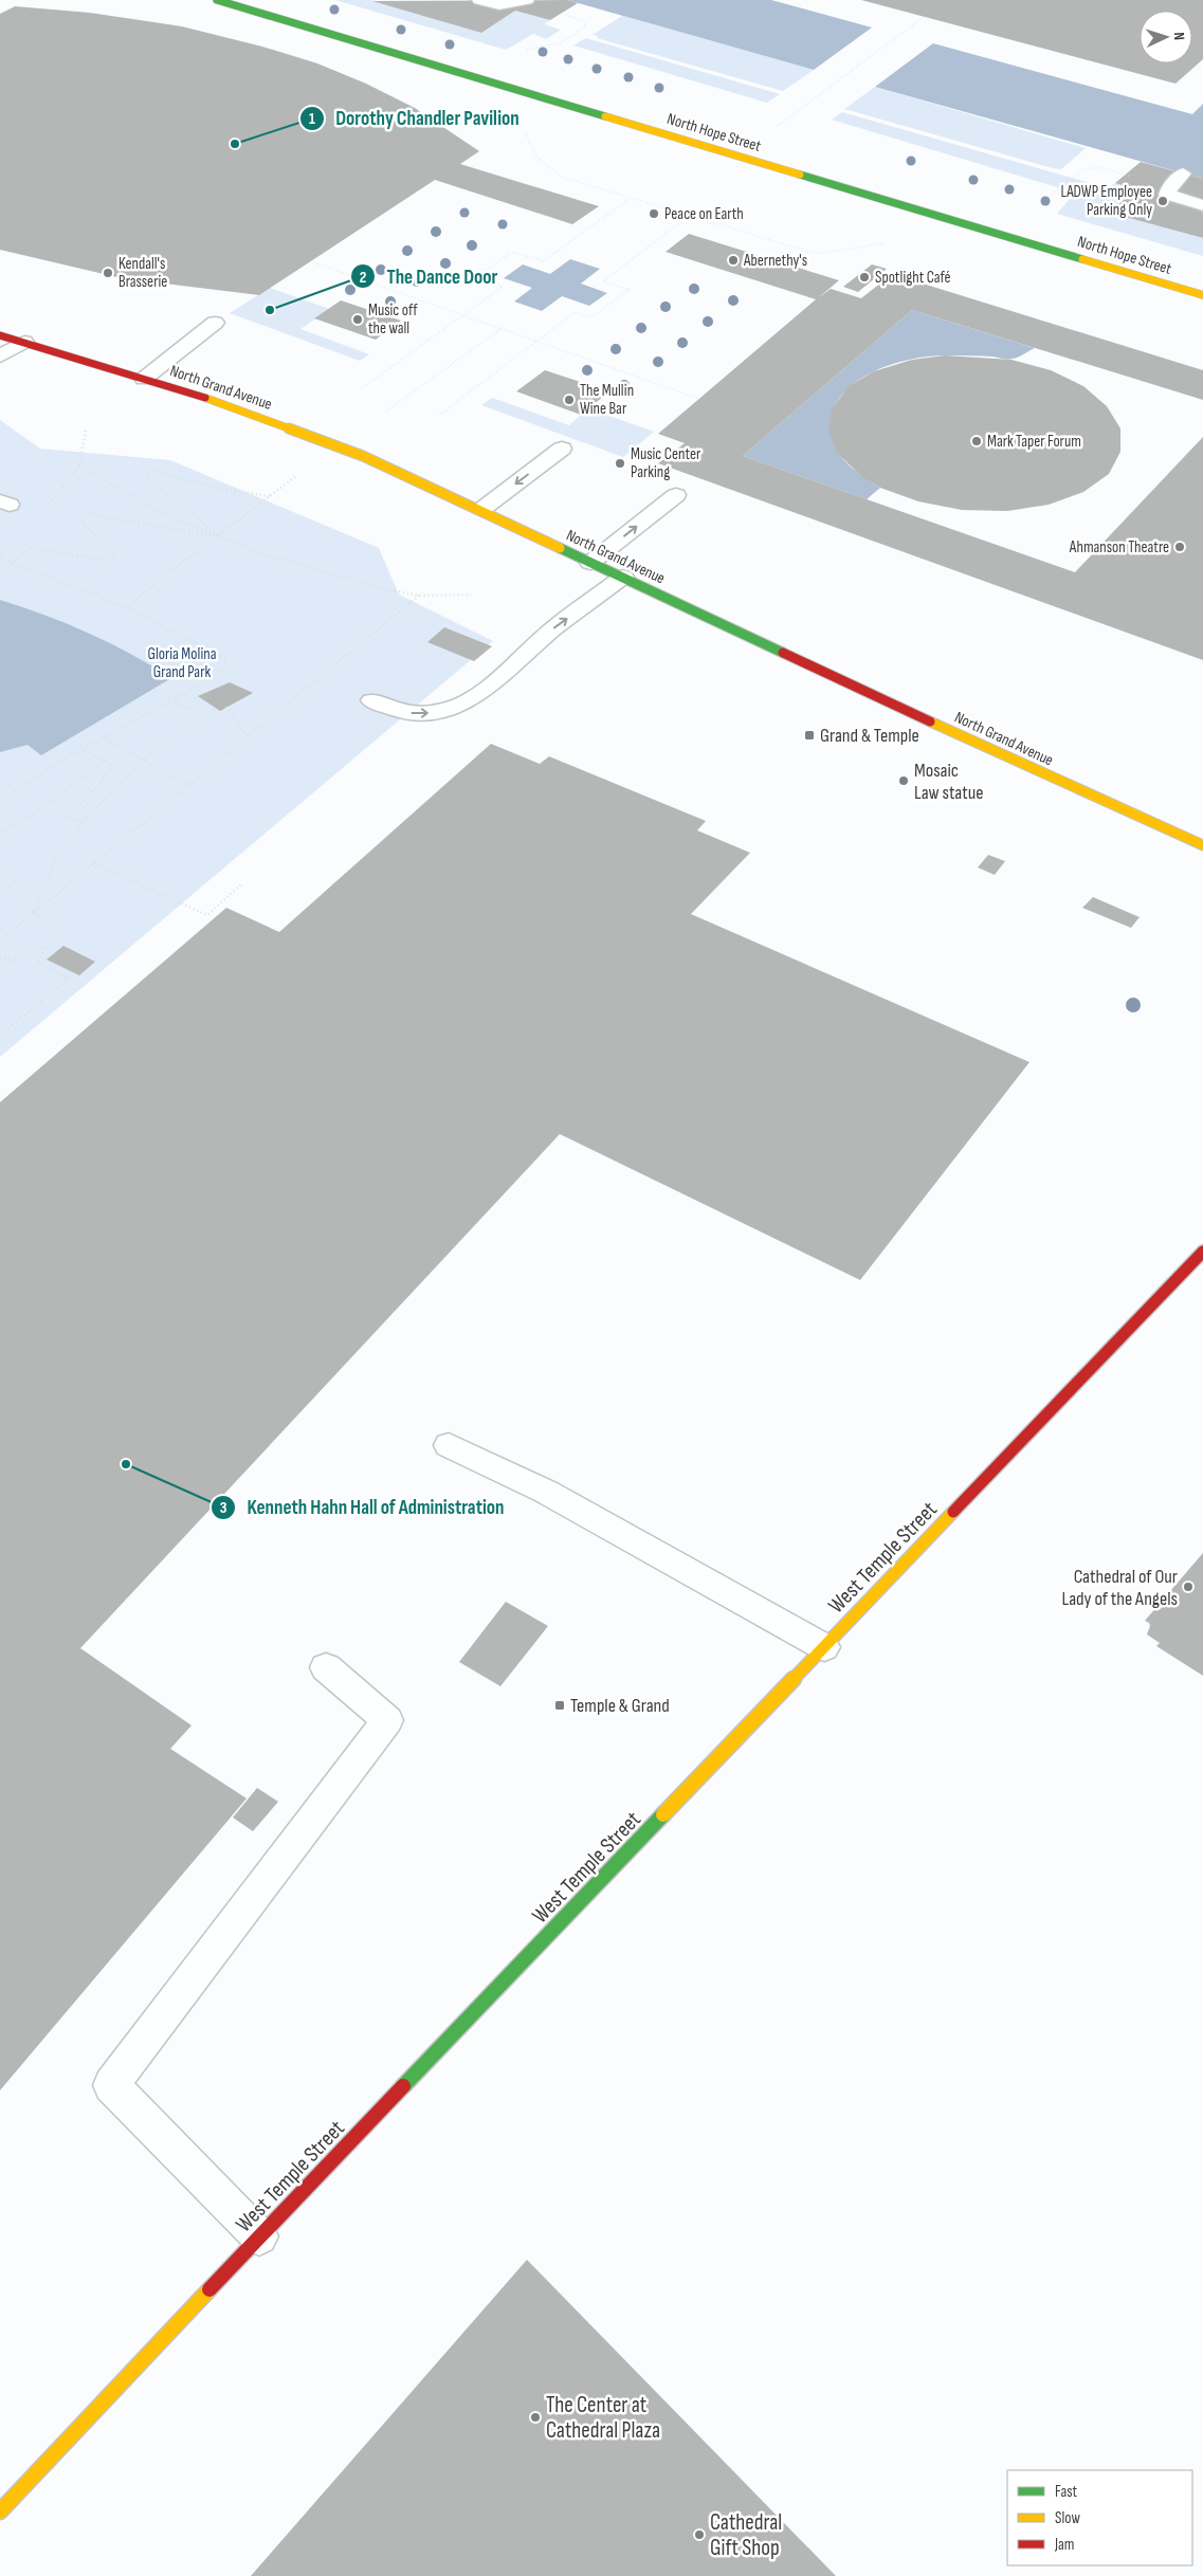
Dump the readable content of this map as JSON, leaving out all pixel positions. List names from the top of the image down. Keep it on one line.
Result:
{"streets":{"main road":["North Hope Street","North Grand Avenue","West Temple Street"]},"parks":["Gloria Molina Grand Park"],"places":{"other":["Dorothy Chandler Pavilion","LADWP Employee Parking Only","Peace on Earth","Abernethy's","Kendall's Brasserie","Spotlight Café","The Dance Door","Music off the wall","The Mullin Wine Bar","Mark Taper Forum","Music Center Parking","Ahmanson Theatre","Mosaic Law statue","Kenneth Hahn Hall of Administration","Cathedral of Our Lady of the Angels","The Center at Cathedral Plaza","Cathedral Gift Shop"],"transit":["Grand & Temple","Temple & Grand"]},"legend":["Fast","Slow","Jam"],"north":"right"}
